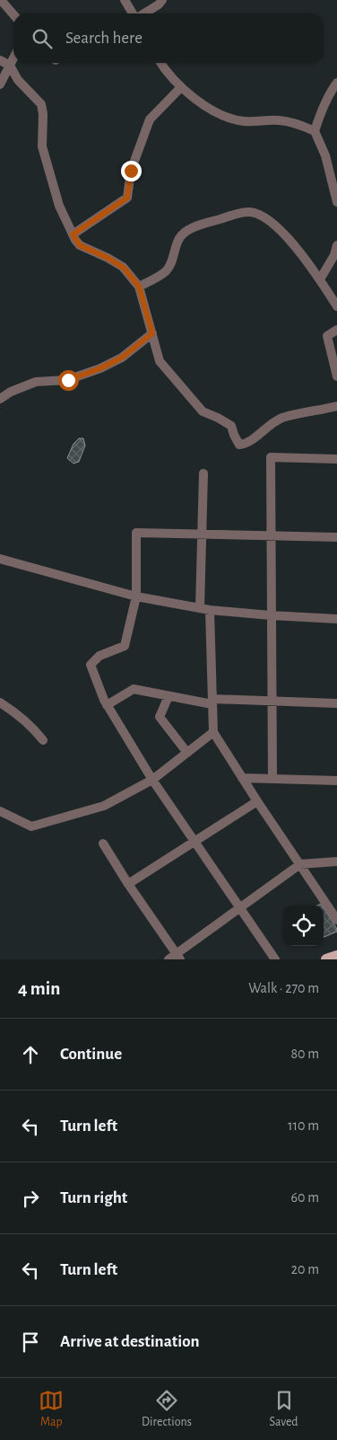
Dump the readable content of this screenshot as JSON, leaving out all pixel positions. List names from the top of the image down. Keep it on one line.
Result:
{"page":{"search":"Search here","heading":["4 min","Walk · 270 m"],"list":[["Continue","80 m"],["Turn left","110 m"],["Turn right","60 m"],["Turn left","20 m"],"Arrive at destination"],"nav":["Map","Directions","Saved"]}}
